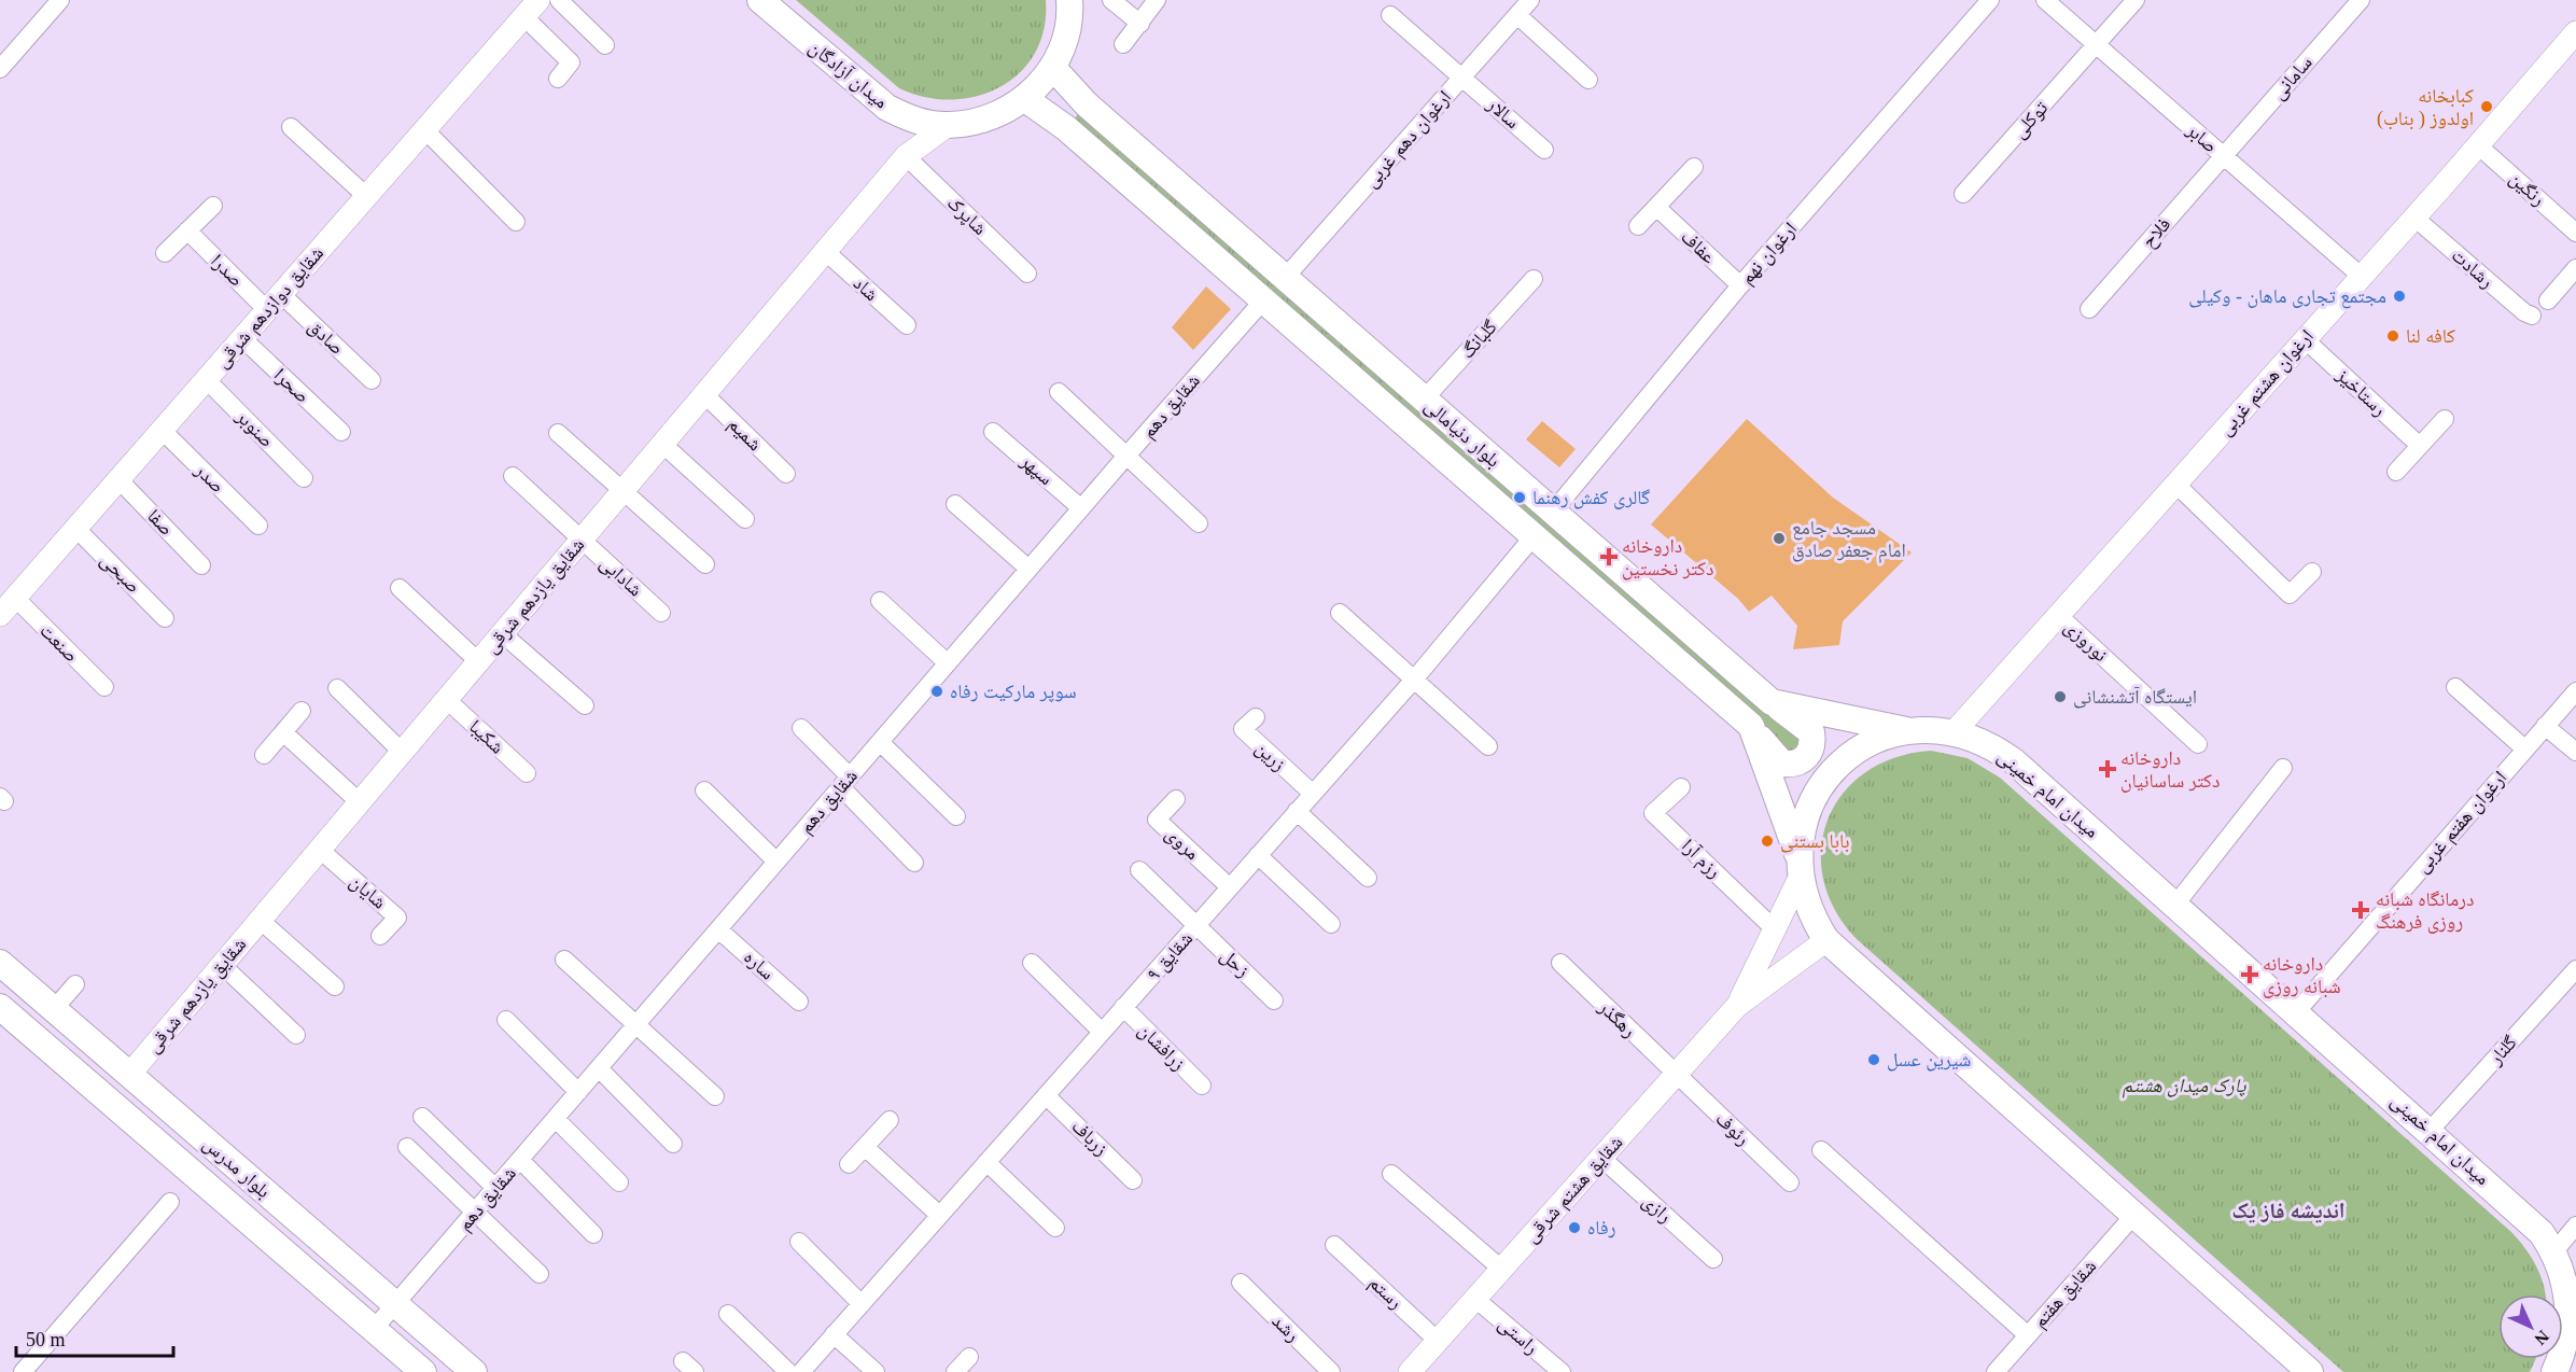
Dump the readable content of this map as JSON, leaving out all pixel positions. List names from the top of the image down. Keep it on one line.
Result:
{"streets":{"main road":["میدان آزادگان","بلوار دنیامالی","میدان امام خمینی","بلوار مدرس"],"street":["سامانی","سالار","توکلی","صابر","ارغوان دهم غربی","رنگین","شاپرک","فلاح","عفاف","ارغوان نهم","رشادت","صدرا","شاد","شقایق دوازدهم شرقی","صادق","گلبانگ","ارغوان هشتم غربی","صحرا","رستاخیز","شقایق دهم","صنوبر","شمیم","سپهر","صدر","صفا","صبحی","شادابی","شقایق یازدهم شرقی","نوروزی","صنعت","شکیبا","زرین","ارغوان هفتم غربی","مروی","رزم آرا","شایان","شقایق ۹","زحل","ساره","رهگذر","زرافشان","گلنار","رئوف","زرباف","شقایق هشتم شرقی","رازی","رستم","شقایق هفتم","رشد","راستی"]},"crossings":[["میدان آزادگان","بلوار دنیامالی"],["میدان آزادگان","شقایق یازدهم شرقی"],["سامانی","صابر"],["سامانی","فلاح"],["سالار","ارغوان دهم غربی"],["توکلی","صابر"],["صابر","فلاح"],["صابر","ارغوان هشتم غربی"],["ارغوان دهم غربی","بلوار دنیامالی"],["رنگین","ارغوان هشتم غربی"],["شاپرک","شقایق یازدهم شرقی"],["عفاف","ارغوان نهم"],["ارغوان نهم","بلوار دنیامالی"],["رشادت","ارغوان هشتم غربی"],["صدرا","شقایق دوازدهم شرقی"],["صدرا","صادق"],["شاد","شقایق یازدهم شرقی"],["شقایق دوازدهم شرقی","صادق"],["شقایق دوازدهم شرقی","صحرا"],["شقایق دوازدهم شرقی","صنوبر"],["شقایق دوازدهم شرقی","صدر"],["شقایق دوازدهم شرقی","صفا"],["شقایق دوازدهم شرقی","صبحی"],["شقایق دوازدهم شرقی","صنعت"],["گلبانگ","بلوار دنیامالی"],["ارغوان هشتم غربی","رستاخیز"],["ارغوان هشتم غربی","نوروزی"],["ارغوان هشتم غربی","میدان امام خمینی"],["شقایق دهم","بلوار دنیامالی"],["شقایق دهم","سپهر"],["شقایق دهم","ساره"],["شقایق دهم","بلوار مدرس"],["بلوار دنیامالی","میدان امام خمینی"],["بلوار دنیامالی","شقایق ۹"],["بلوار دنیامالی","شقایق هشتم شرقی"],["شمیم","شقایق یازدهم شرقی"],["شادابی","شقایق یازدهم شرقی"],["شقایق یازدهم شرقی","شکیبا"],["شقایق یازدهم شرقی","شایان"],["شقایق یازدهم شرقی","بلوار مدرس"],["زرین","شقایق ۹"],["میدان امام خمینی","ارغوان هفتم غربی"],["میدان امام خمینی","گلنار"],["میدان امام خمینی","شقایق هشتم شرقی"],["میدان امام خمینی","شقایق هفتم"],["مروی","شقایق ۹"],["رزم آرا","شقایق هشتم شرقی"],["شقایق ۹","زحل"],["شقایق ۹","زرافشان"],["شقایق ۹","زرباف"],["رهگذر","رئوف"],["رهگذر","شقایق هشتم شرقی"],["رئوف","شقایق هشتم شرقی"],["شقایق هشتم شرقی","رازی"],["شقایق هشتم شرقی","رستم"],["شقایق هشتم شرقی","راستی"]],"districts":["اندیشه فاز یک"],"parks":["پارک میدان هشتم"],"places":{"other":["کبابخانه اولدوز ( بناب)","مجتمع تجاری ماهان - وکیلی","کافه لنا","گالری کفش رهنما","مسجد جامع امام جعفر صادق","سوپر مارکیت رفاه","ایستگاه آتشنشانی","بابا بستنی","شیرین عسل","رفاه"],"health":["داروخانه دکتر نخستین","داروخانه دکتر ساسانیان","درمانگاه شبانه روزی فرهنگ","داروخانه شبانه روزی"]},"scale_bar":"50 m","north":"bottom right"}
